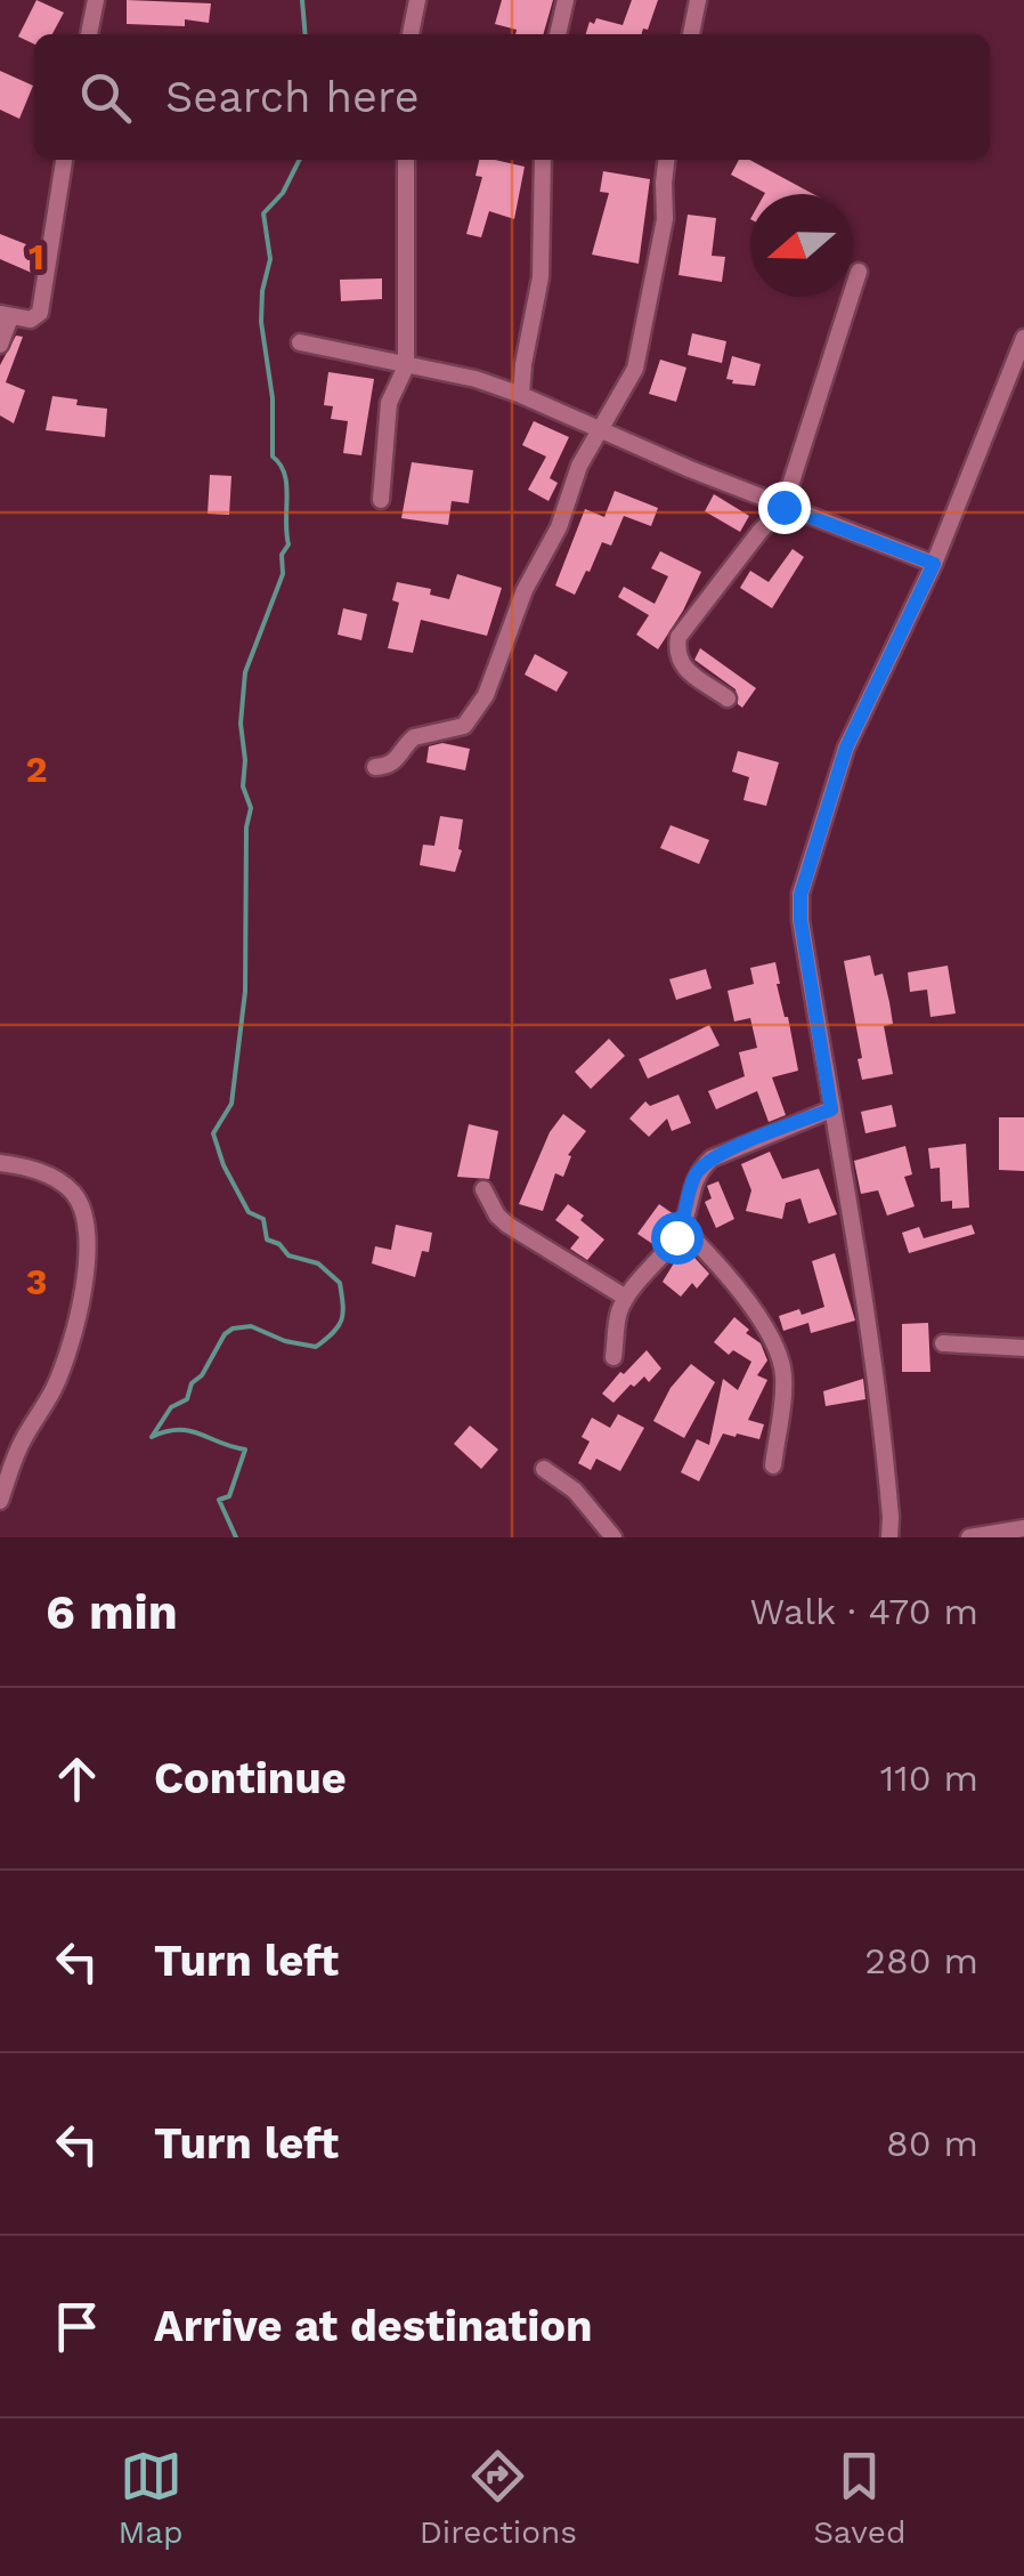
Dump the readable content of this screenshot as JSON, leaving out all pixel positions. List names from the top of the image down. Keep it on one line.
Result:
{"north":"left","page":{"search":"Search here","heading":["6 min","Walk · 470 m"],"list":[["Continue","110 m"],["Turn left","280 m"],["Turn left","80 m"],"Arrive at destination"],"nav":["Map","Directions","Saved"]},"grid":{"rows":["1","2","3"]}}
